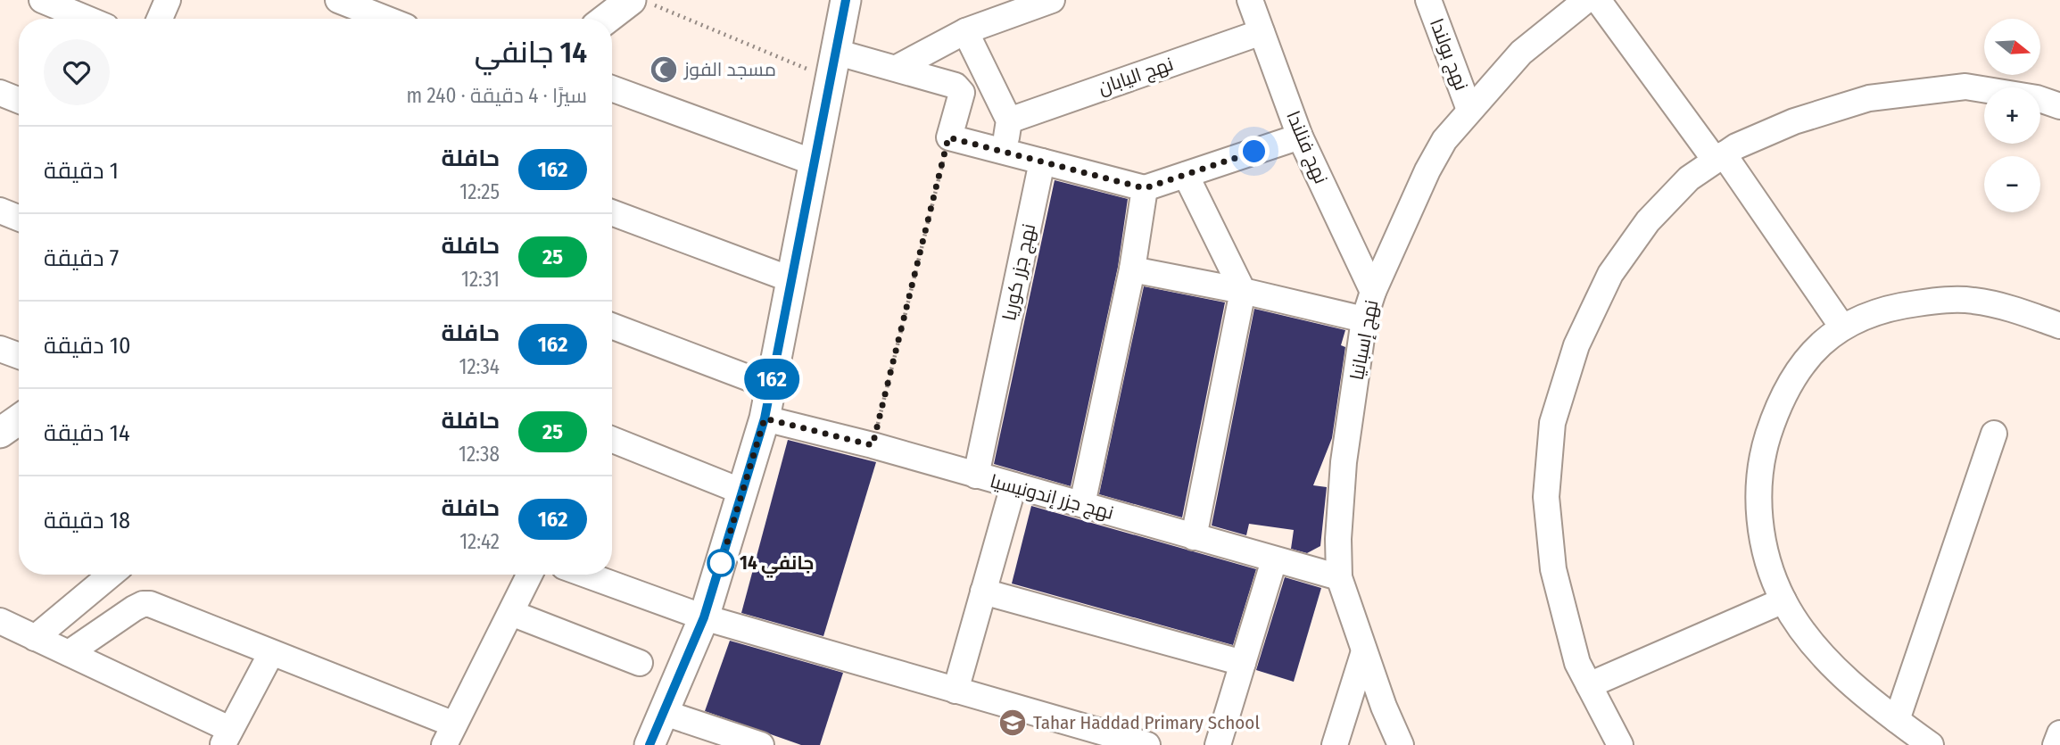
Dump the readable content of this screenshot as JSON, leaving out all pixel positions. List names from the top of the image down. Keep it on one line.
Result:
{"streets":{"street":["نهج بولندا","نهج اليابان","نهج فنلندا","نهج جزر كوريا","نهج إسبانيا","نهج جزر إندونيسيا"]},"crossings":[["نهج بولندا","نهج إسبانيا"],["نهج اليابان","نهج فنلندا"],["نهج فنلندا","نهج إسبانيا"],["نهج جزر كوريا","نهج جزر إندونيسيا"],["نهج إسبانيا","نهج جزر إندونيسيا"]],"places":{"mosque":["مسجد الفوز"],"other":["14 جانفي"],"school or university":["Tahar Haddad Primary School"]},"lines":["bus line 162"],"north":"right","page":{"on_map":"162","map_buttons":["+","−"],"heading":["14 جانفي","سيرًا · 4 دقيقة · 240 m"],"list":[{"mark":"162","name":"حافلة","note":"12:25","value":"1 دقيقة"},{"mark":"25","name":"حافلة","note":"12:31","value":"7 دقيقة"},{"mark":"162","name":"حافلة","note":"12:34","value":"10 دقيقة"},{"mark":"25","name":"حافلة","note":"12:38","value":"14 دقيقة"},{"mark":"162","name":"حافلة","note":"12:42","value":"18 دقيقة"}]}}
